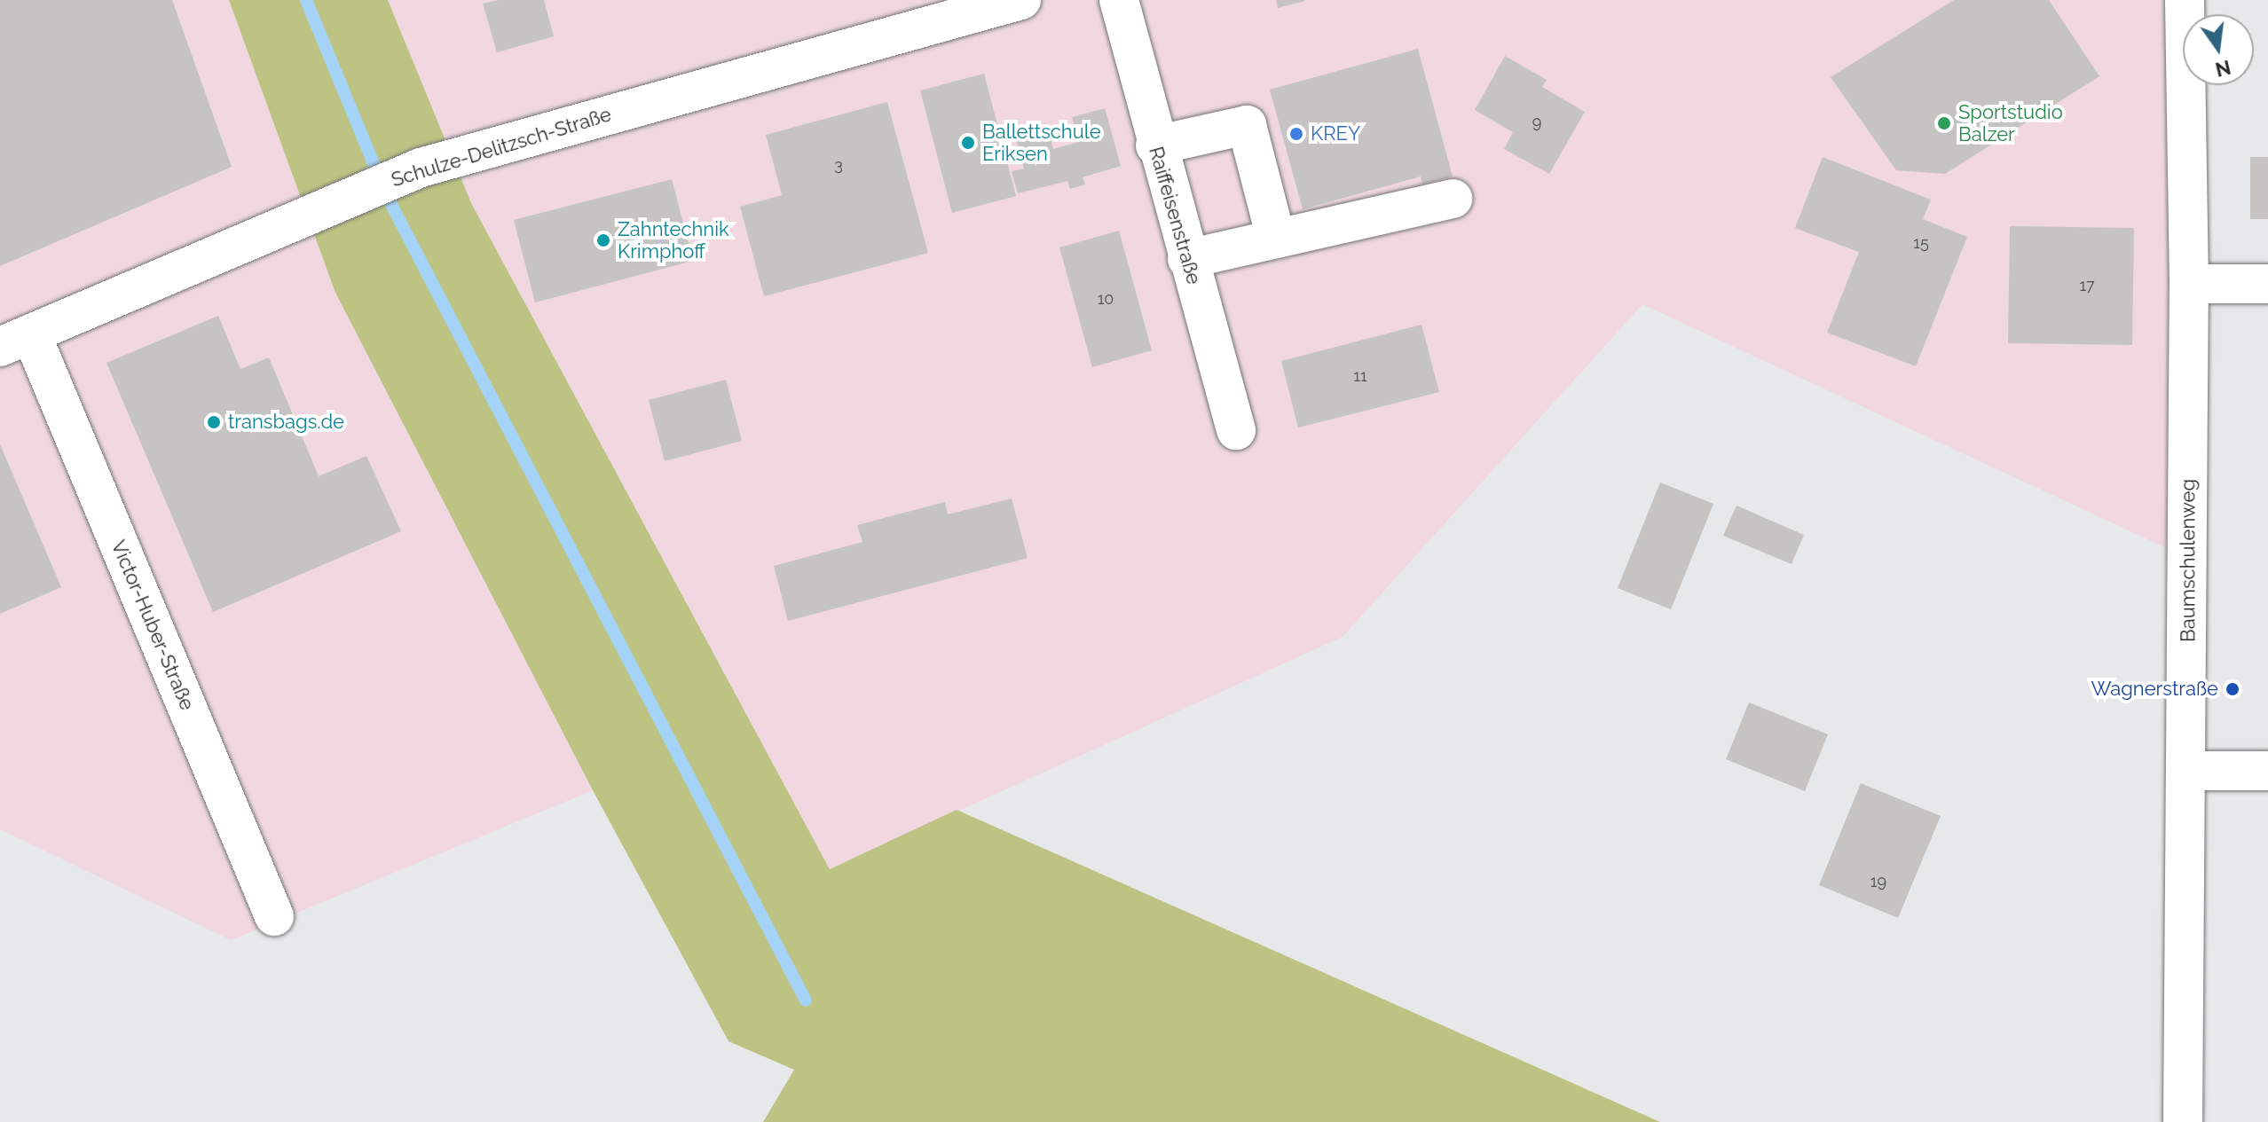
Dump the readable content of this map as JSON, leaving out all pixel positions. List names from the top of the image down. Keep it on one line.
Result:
{"streets":{"street":["Schulze-Delitzsch-Straße","Raiffeisenstraße","Baumschulenweg","Victor-Huber-Straße"]},"crossings":[["Schulze-Delitzsch-Straße","Victor-Huber-Straße"]],"places":["Sportstudio Balzer","KREY","Ballettschule Eriksen","Zahntechnik Krimphoff","transbags.de","Wagnerstraße"],"house_numbers":["9","3","15","17","10","11","19"],"north":"bottom"}
